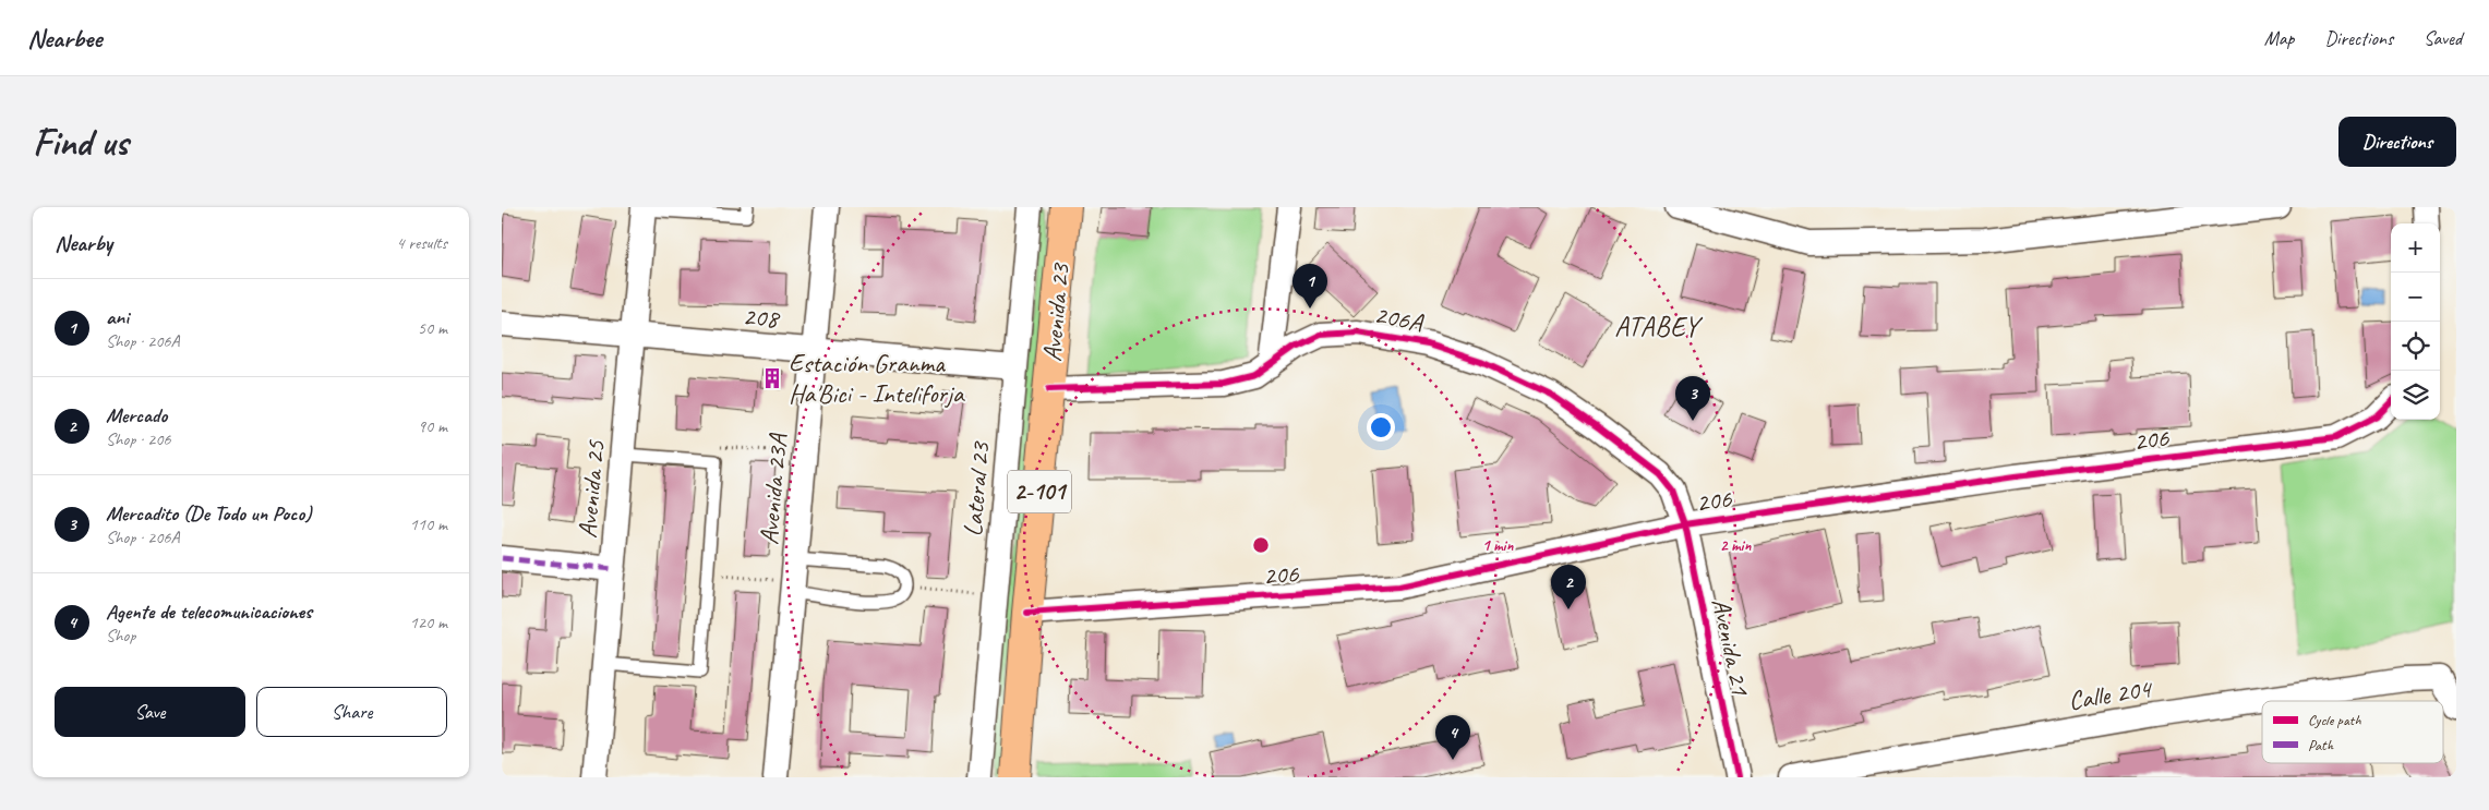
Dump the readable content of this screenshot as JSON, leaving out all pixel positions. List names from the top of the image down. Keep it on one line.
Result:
{"streets":{"main road":["Avenida 23","2-101"],"street":["208","206A","206","Avenida 25","Avenida 23A","Lateral 23","Avenida 21","Calle 204"]},"crossings":[["Avenida 23","206A"],["Avenida 23","206"],["208","Avenida 25"],["208","Avenida 23A"],["208","Lateral 23"],["206A","206"],["206A","Avenida 21"],["206","Avenida 21"]],"districts":["ATABEY"],"places":{"building":["Estación Granma Ha'Bici - Inteliforja"]},"legend":["Cycle path","Path"],"page":{"header":"Nearbee","nav":["Map","Directions","Saved"],"buttons":["Directions",["Save","Share"]],"title":"Find us","heading":["Nearby","4 results"],"map_buttons":["+","−"],"pins":["1","3","2","4"],"list":[{"mark":"1","name":"ani","note":"Shop · 206A","value":"50 m"},{"mark":"2","name":"Mercado","note":"Shop · 206","value":"90 m"},{"mark":"3","name":"Mercadito (De Todo un Poco)","note":"Shop · 206A","value":"110 m"},{"mark":"4","name":"Agente de telecomunicaciones","note":"Shop","value":"120 m"}]},"rings":["1 min","2 min"]}
